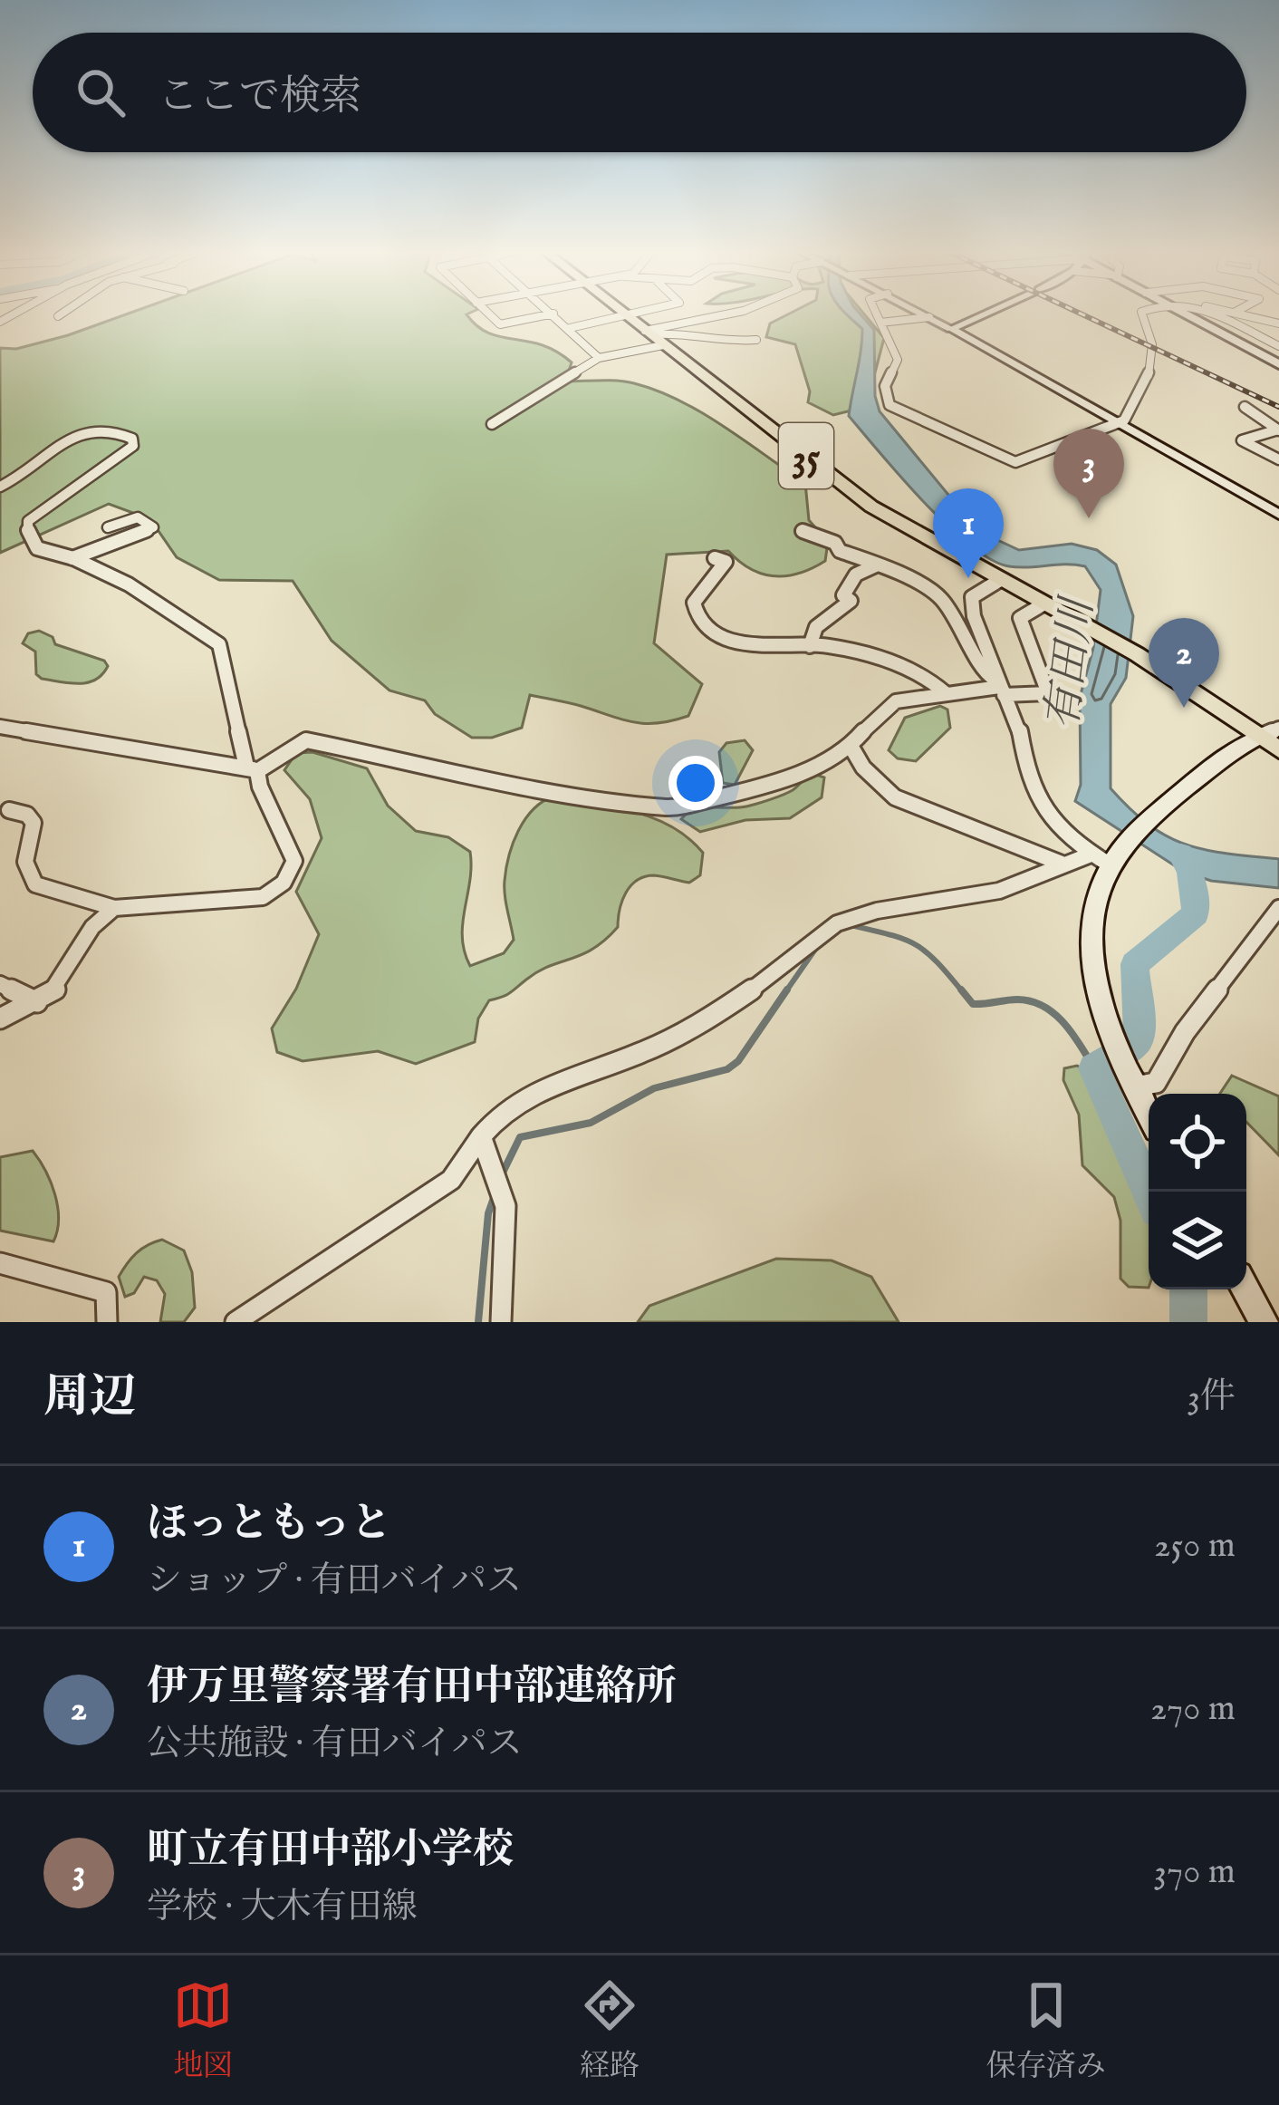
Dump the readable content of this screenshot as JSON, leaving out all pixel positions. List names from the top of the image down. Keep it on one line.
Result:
{"streets":{"highway":["35"]},"water":["有田川"],"page":{"search":"ここで検索","pins":["3","1","2"],"heading":["周辺","3件"],"list":[{"mark":"1","name":"ほっともっと","note":"ショップ · 有田バイパス","value":"250 m"},{"mark":"2","name":"伊万里警察署有田中部連絡所","note":"公共施設 · 有田バイパス","value":"270 m"},{"mark":"3","name":"町立有田中部小学校","note":"学校 · 大木有田線","value":"370 m"}],"nav":["地図","経路","保存済み"]}}
